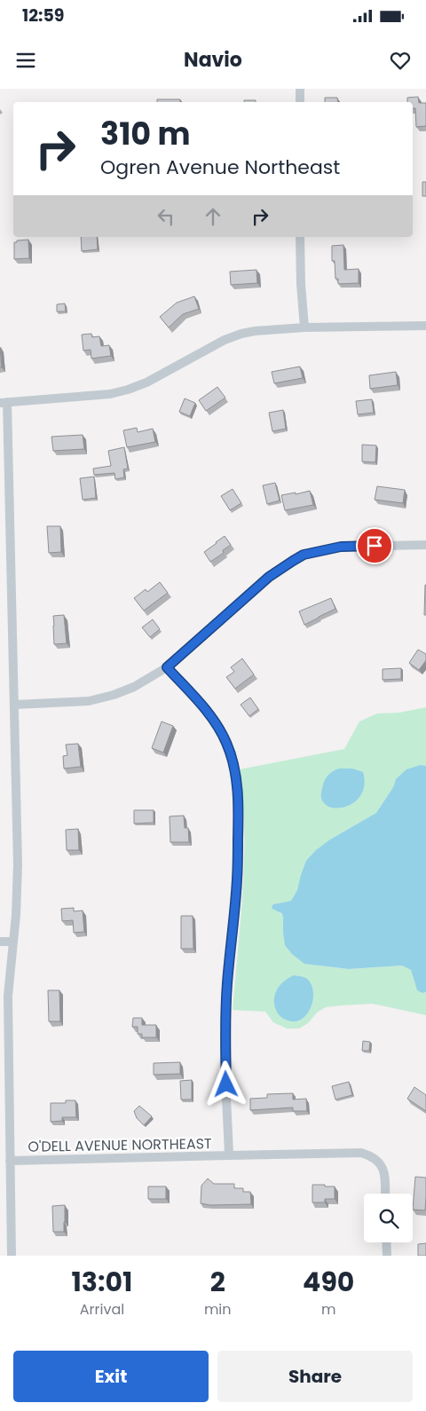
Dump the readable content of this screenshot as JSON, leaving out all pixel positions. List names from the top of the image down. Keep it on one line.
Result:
{"streets":{"street":["O'DELL AVENUE NORTHEAST"]},"page":{"status":"12:59","header":"Navio","turn":["310 m","Ogren Avenue Northeast"],"eta":["13:01","Arrival","2","min","490","m"],"buttons":["Exit","Share"]}}
